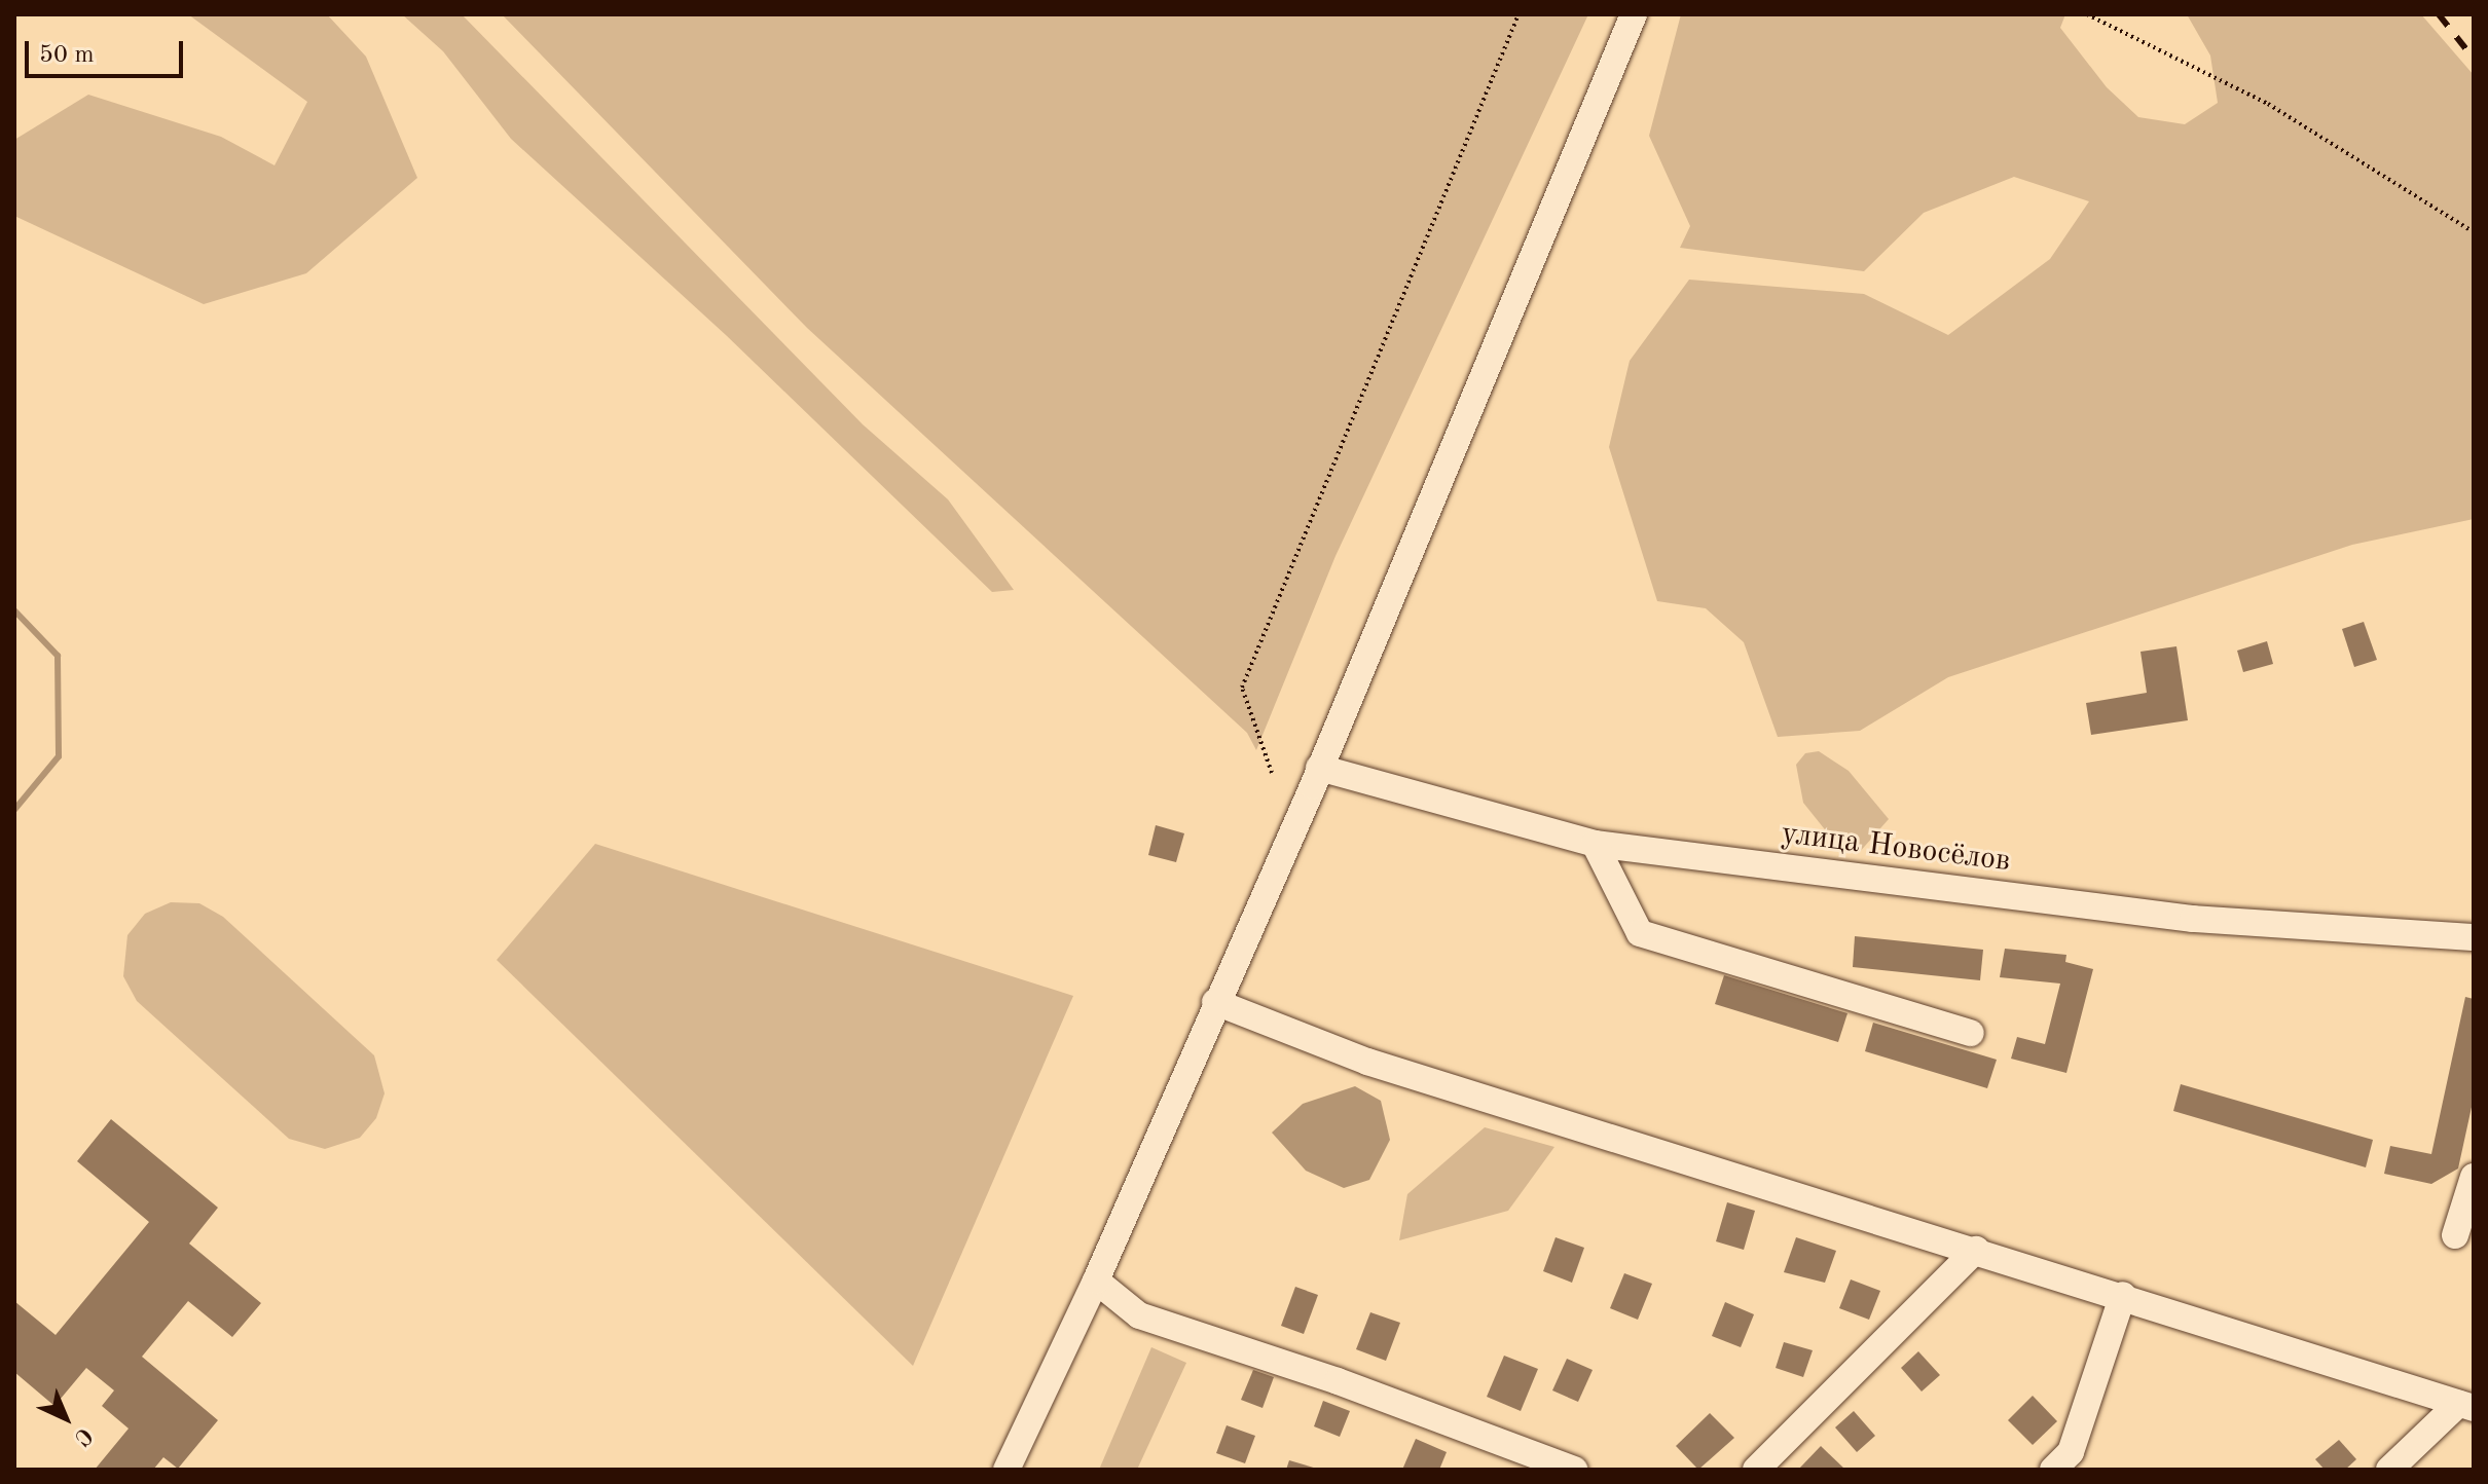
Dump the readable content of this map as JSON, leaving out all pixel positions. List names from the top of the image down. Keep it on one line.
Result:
{"streets":{"street":["улица Новосёлов"]},"scale_bar":"50 m","north":"bottom right"}
